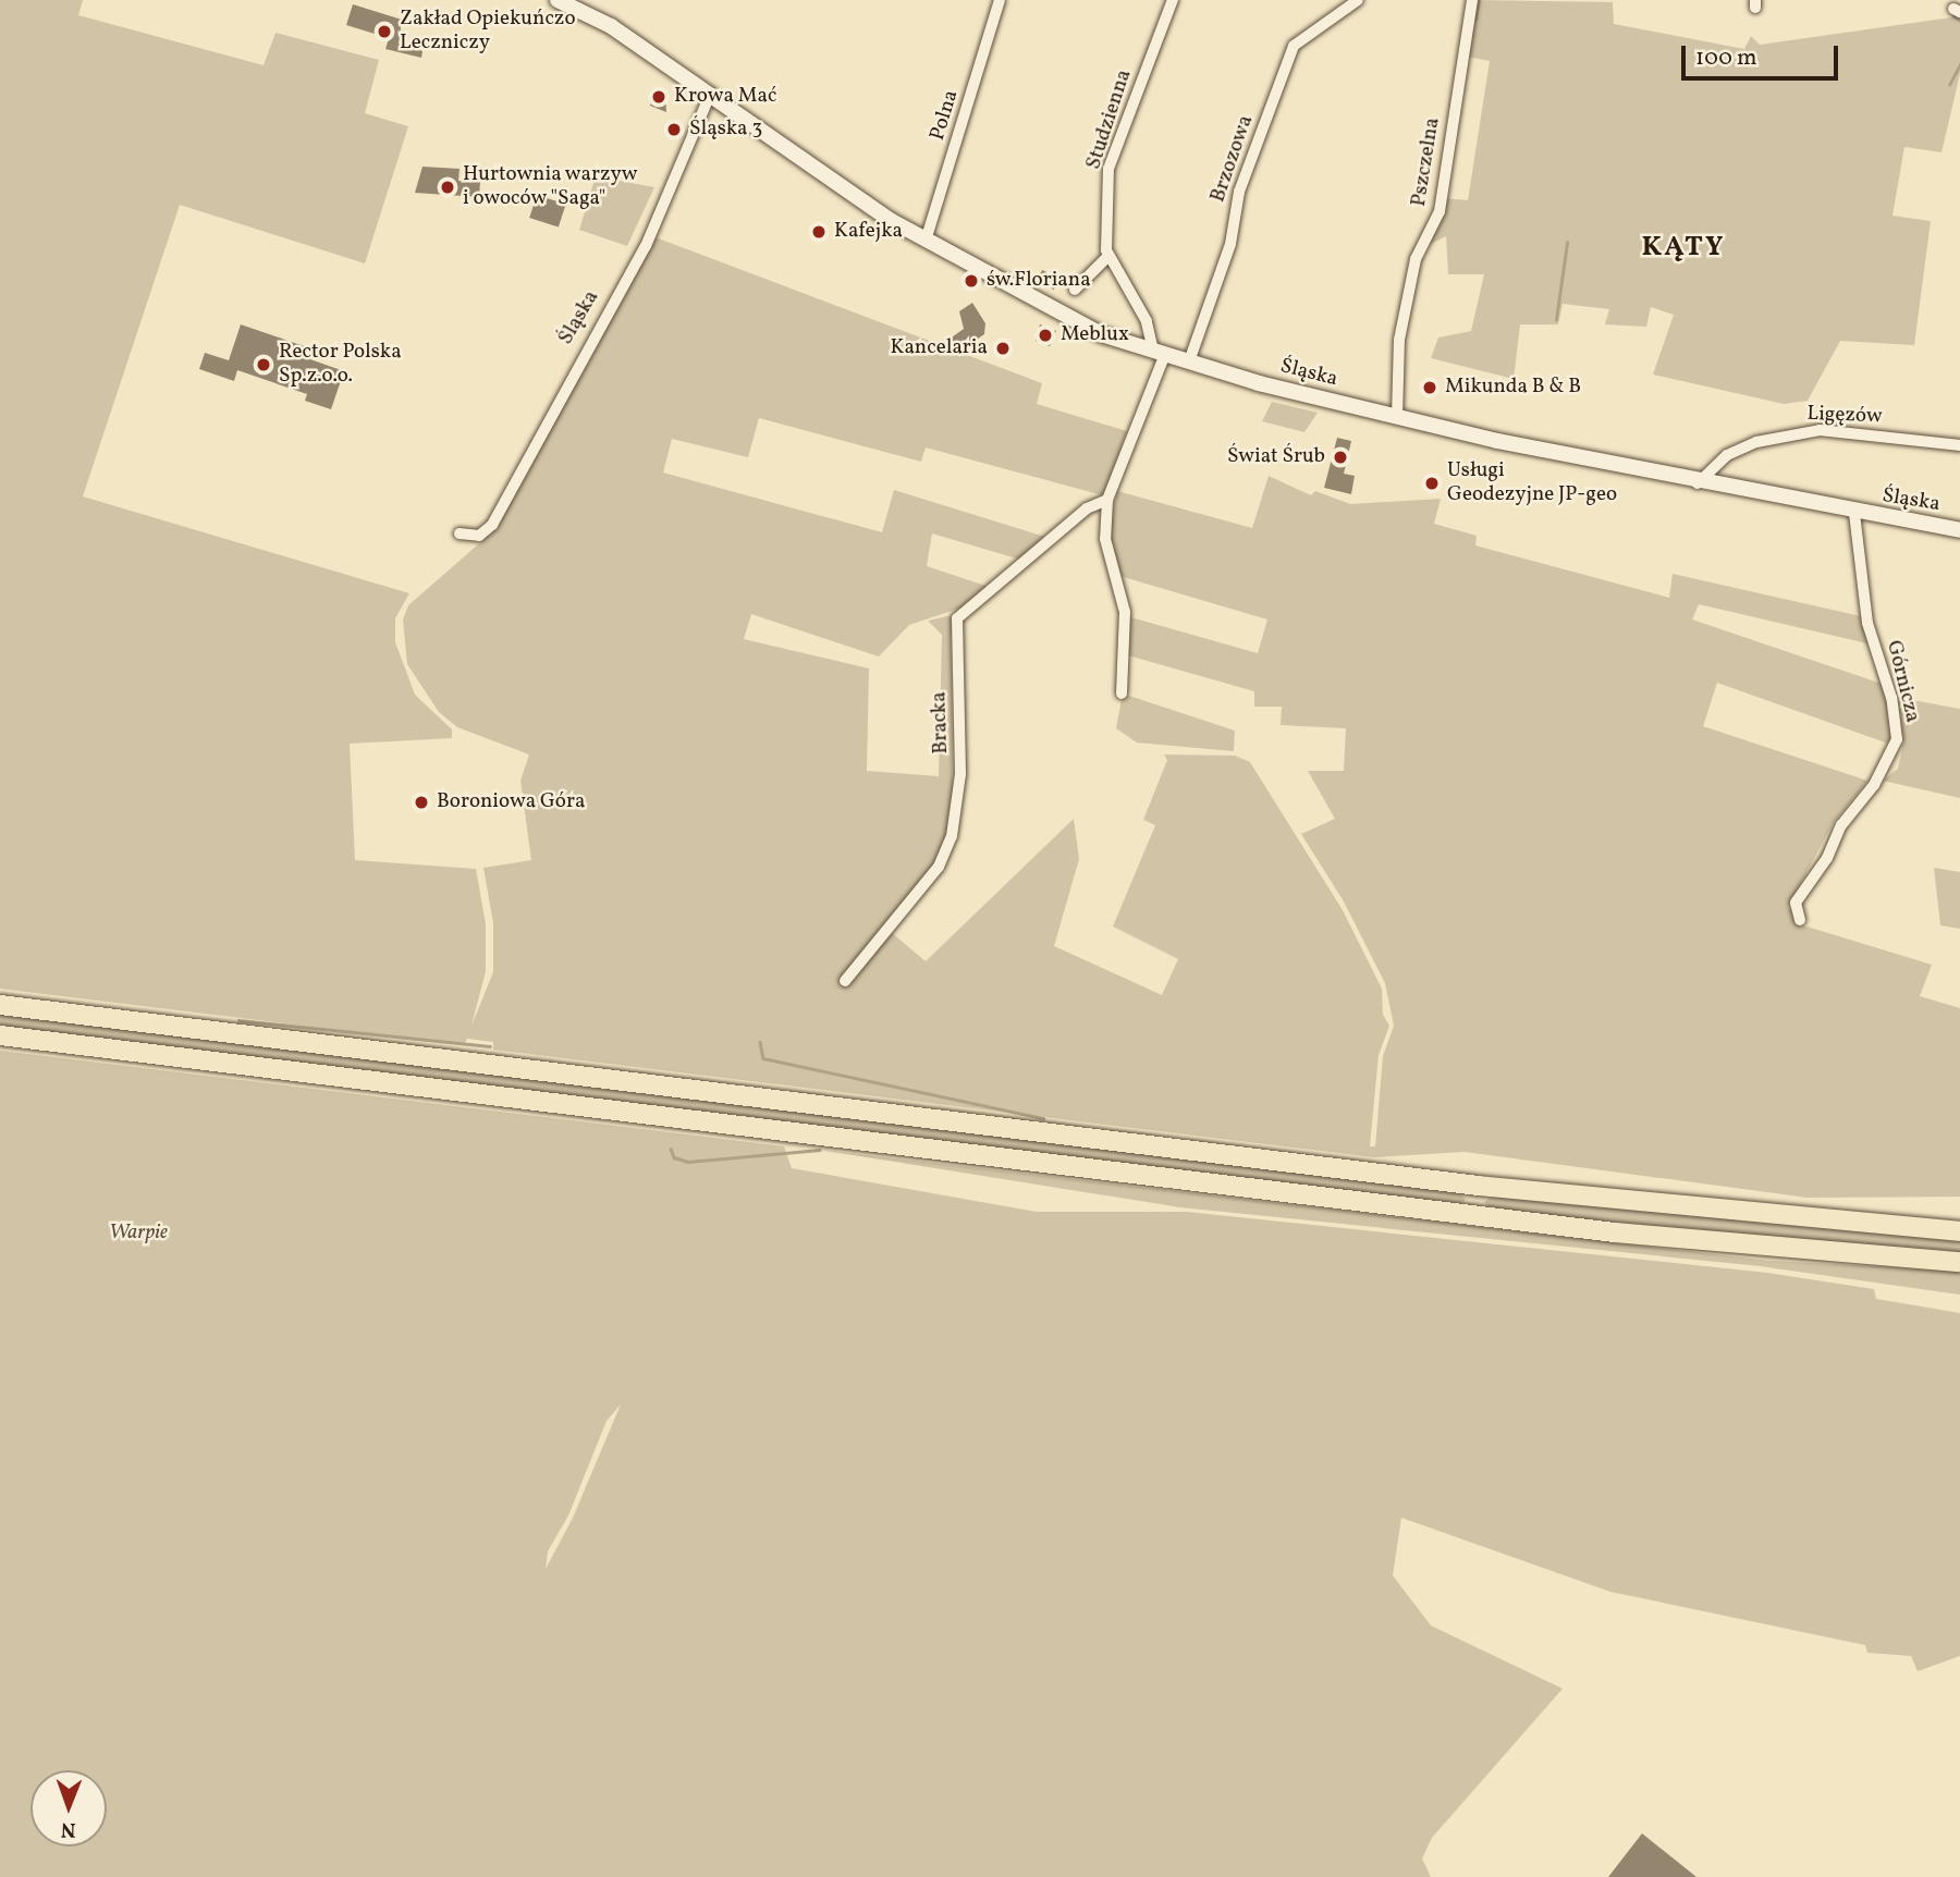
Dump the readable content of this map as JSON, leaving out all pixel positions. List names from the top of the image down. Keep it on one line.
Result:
{"streets":{"main road":["Śląska"],"street":["Polna","Studzienna","Brzozowa","Pszczelna","Ligęzów","Górnicza","Bracka"]},"crossings":[["Polna","Śląska"],["Brzozowa","Śląska"],["Pszczelna","Śląska"],["Śląska","Ligęzów"],["Śląska","Górnicza"]],"districts":["KĄTY"],"parks":["Warpie"],"places":["Zakład Opiekuńczo Leczniczy","Krowa Mać","Śląska 3","Hurtownia warzyw i owoców \"Saga\"","Kafejka","św.Floriana","Meblux","Kancelaria","Rector Polska Sp.z.o.o.","Mikunda B & B","Świat Śrub","Usługi Geodezyjne JP-geo","Boroniowa Góra"],"scale_bar":"100 m","north":"bottom"}
